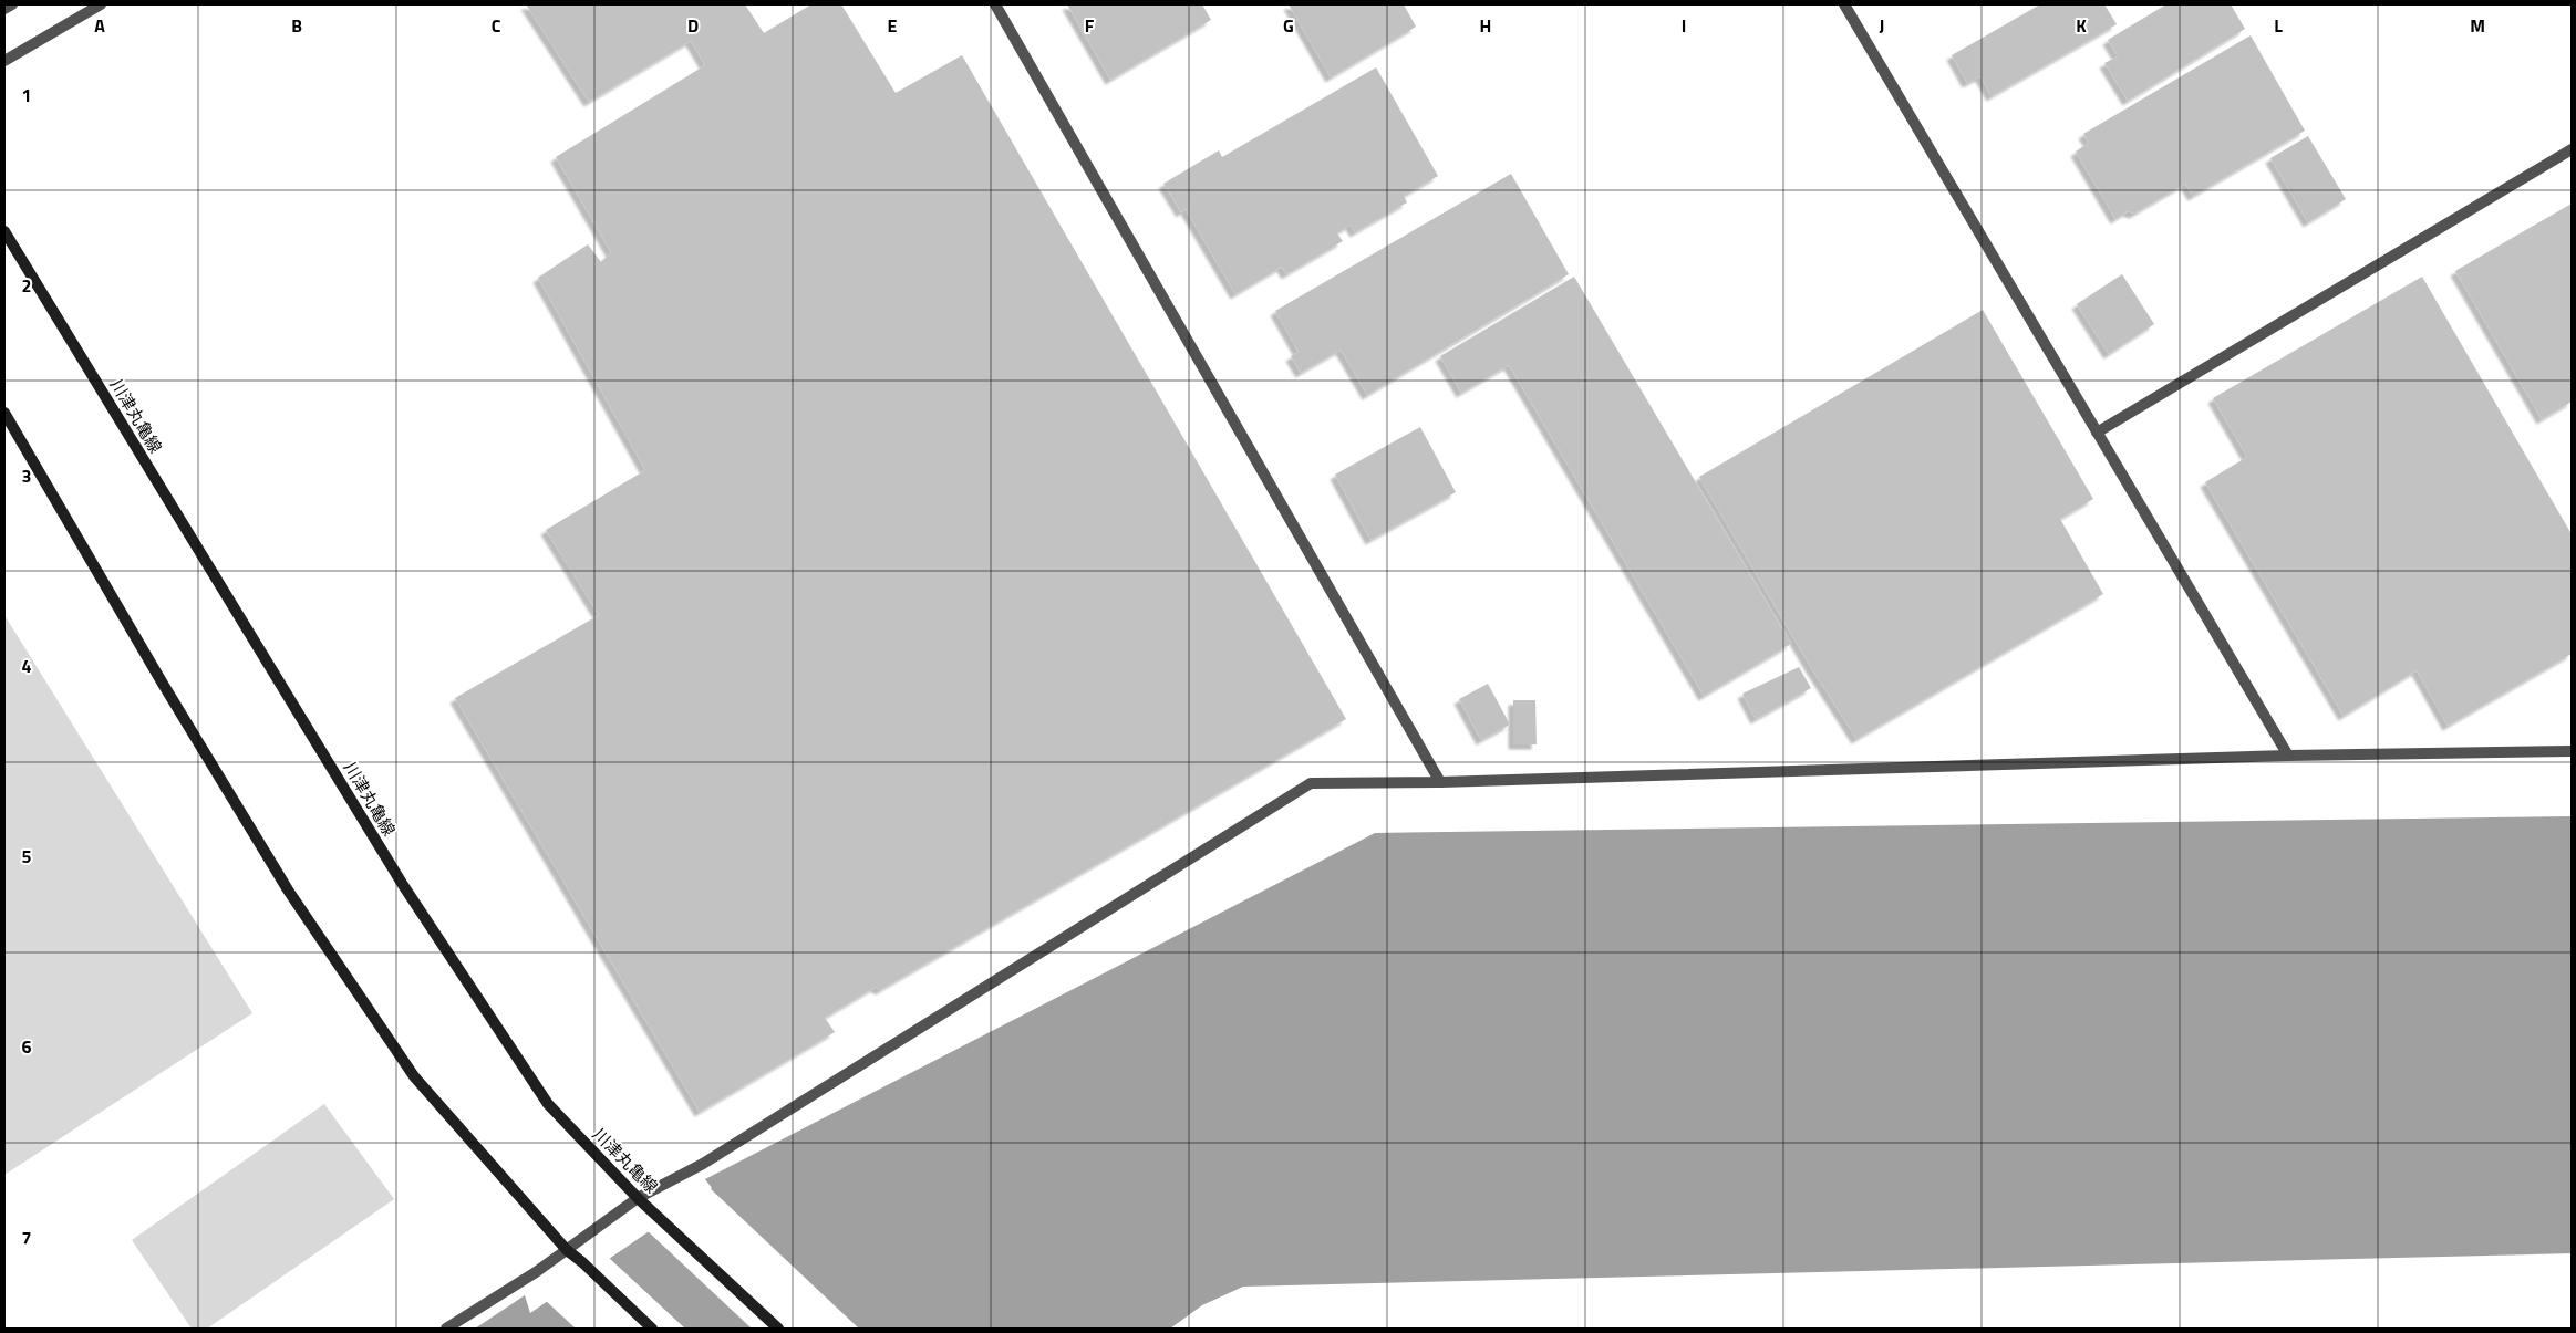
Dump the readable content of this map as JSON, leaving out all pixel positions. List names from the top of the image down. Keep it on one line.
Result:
{"streets":{"main road":["川津丸亀線"]},"grid":{"columns":["A","B","C","D","E","F","G","H","I","J","K","L","M"],"rows":["1","2","3","4","5","6","7"]}}
